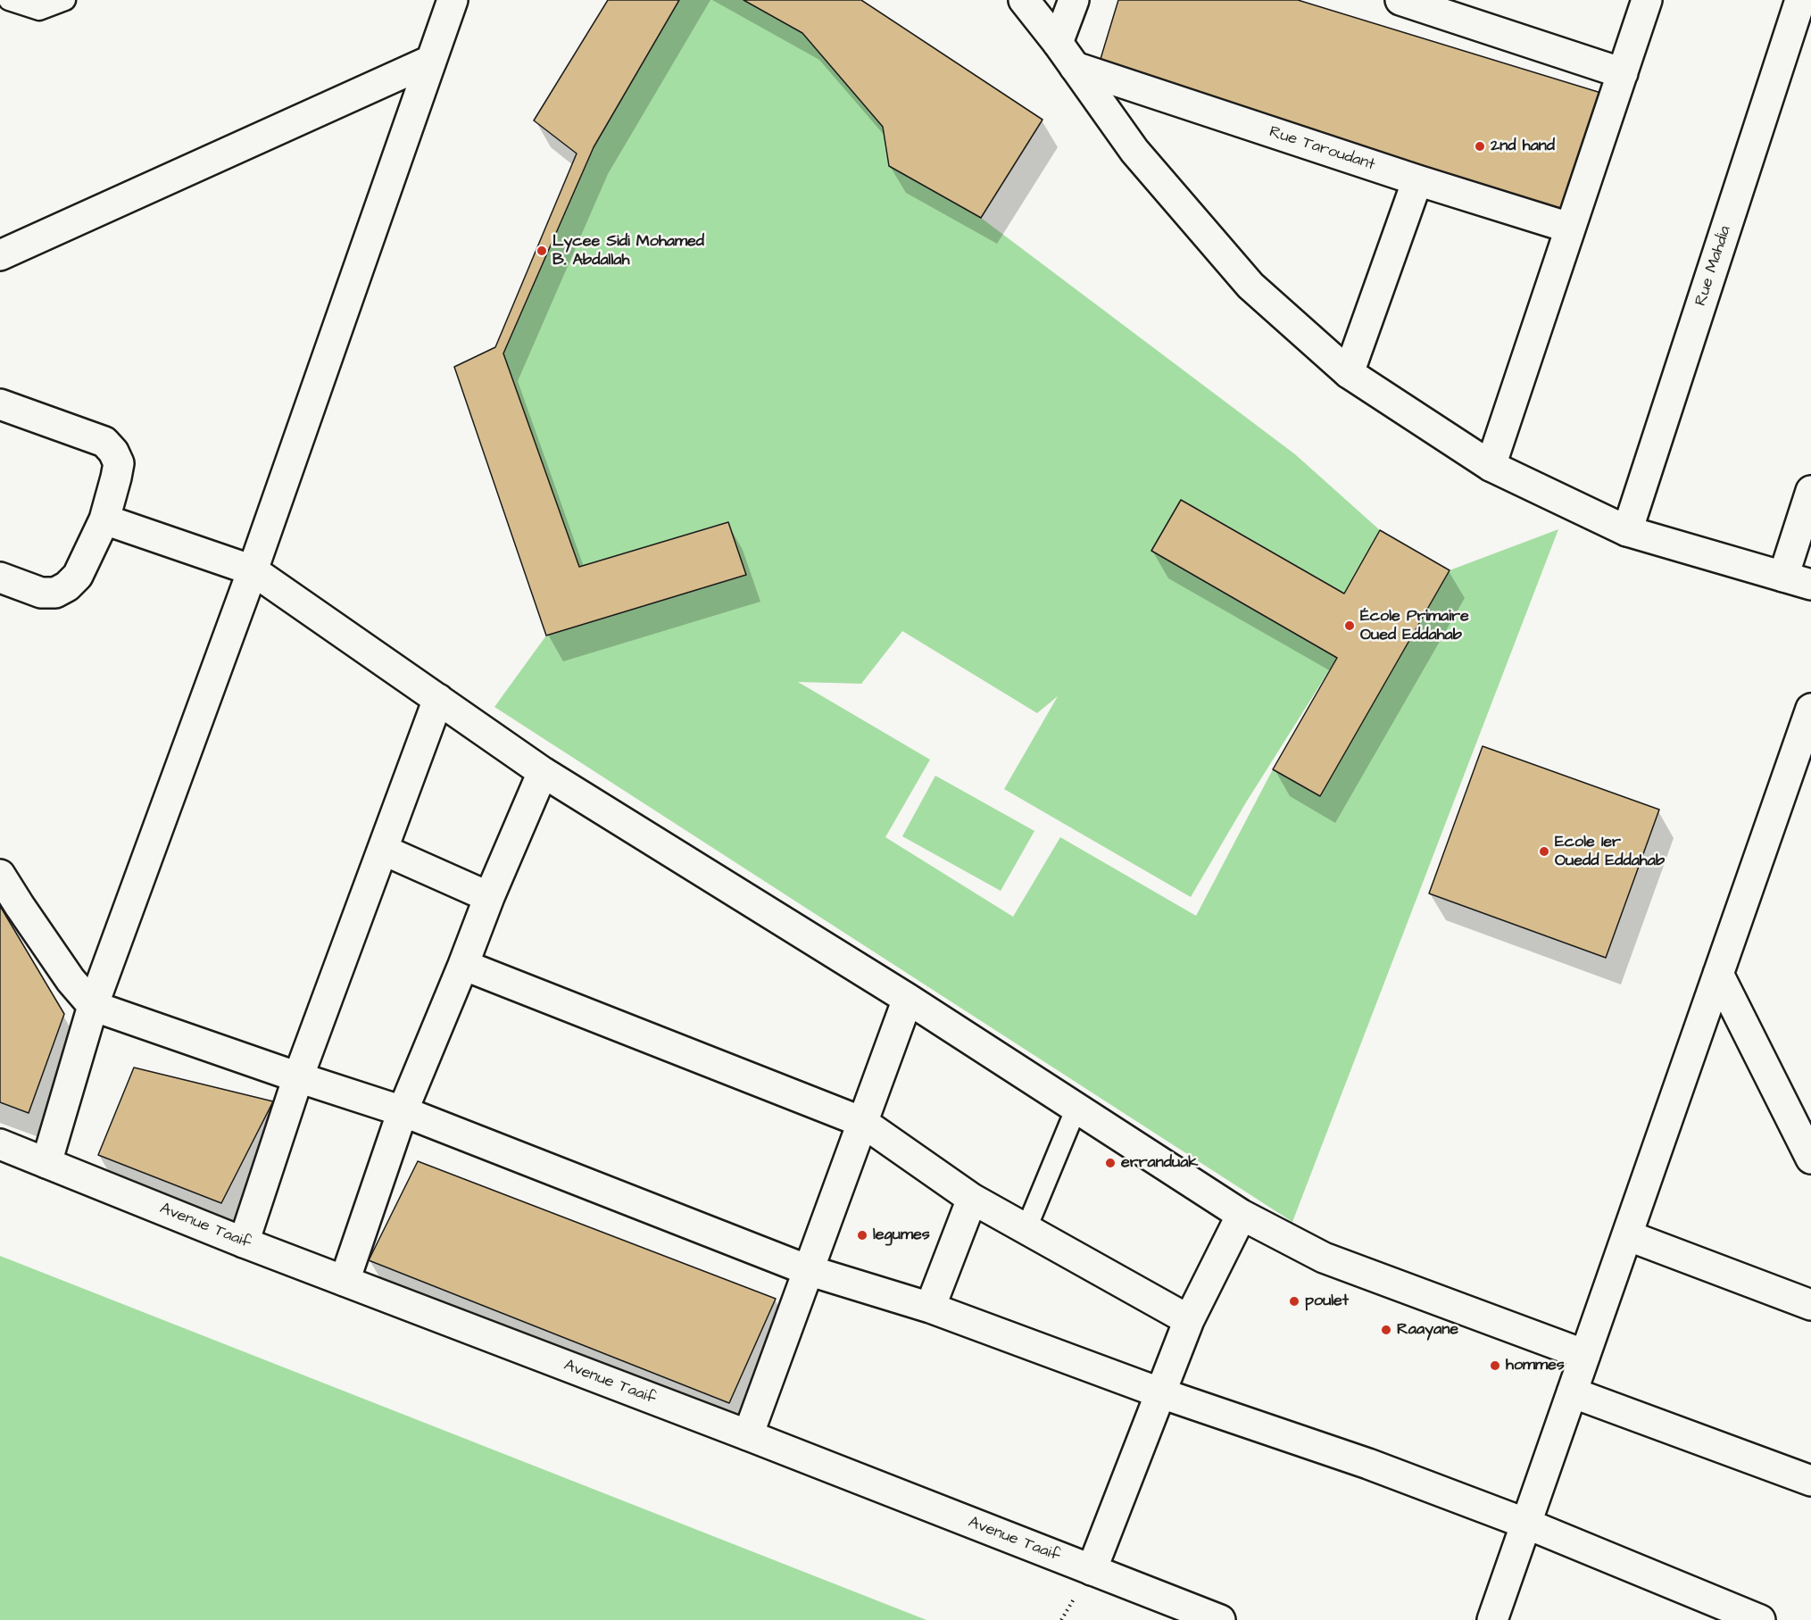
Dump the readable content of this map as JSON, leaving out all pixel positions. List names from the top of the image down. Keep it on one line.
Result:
{"streets":{"street":["Rue Taroudant","Rue Mahdia","Avenue Taaif"]},"places":["2nd hand","Lycee Sidi Mohamed B. Abdallah","École Primaire Oued Eddahab","Ecole 1er Ouedd Eddahab","erranduak","legumes","poulet","Raayane","hommes"]}
